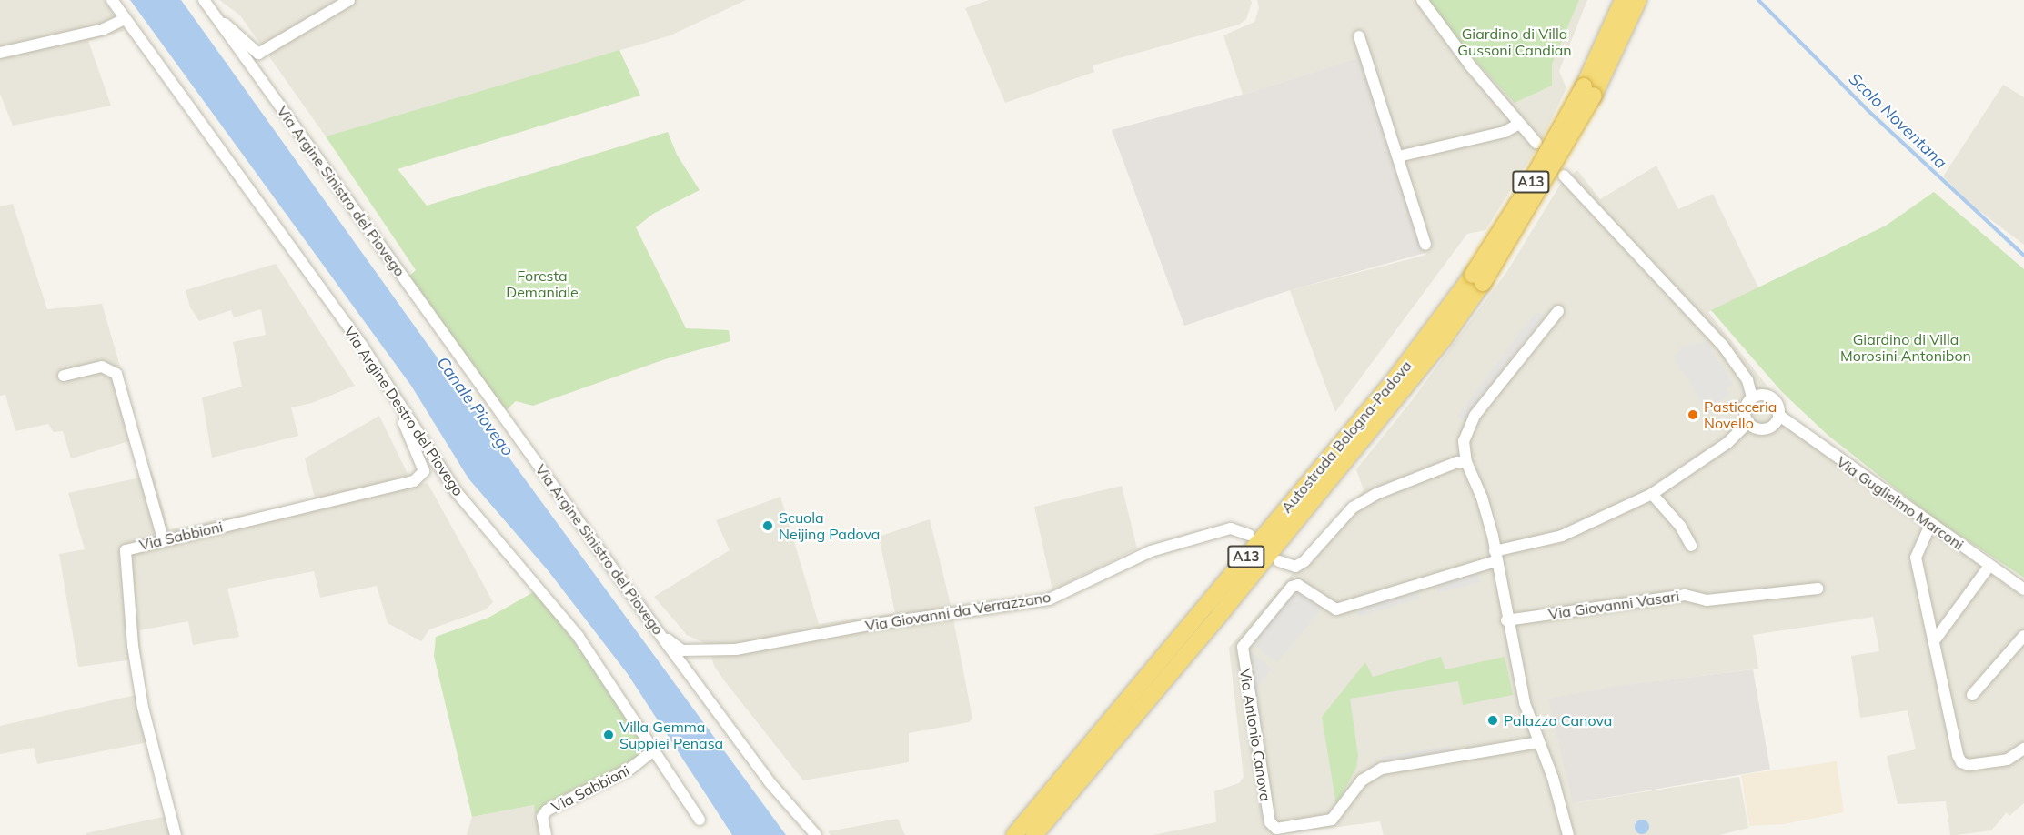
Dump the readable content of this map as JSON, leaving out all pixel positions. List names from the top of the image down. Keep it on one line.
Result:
{"streets":{"highway":["A13","Autostrada Bologna-Padova"],"street":["Via Argine Sinistro del Piovego","Via Argine Destro del Piovego","Via Guglielmo Marconi","Via Sabbioni","Via Giovanni Vasari","Via Giovanni da Verrazzano","Via Antonio Canova"]},"crossings":[["Via Argine Sinistro del Piovego","Via Giovanni da Verrazzano"],["Via Argine Destro del Piovego","Via Sabbioni"]],"water":["Scolo Noventana","Canale Piovego"],"parks":["Giardino di Villa Gussoni Candian","Foresta Demaniale","Giardino di Villa Morosini Antonibon"],"places":["Pasticceria Novello","Scuola Neijing Padova","Palazzo Canova","Villa Gemma Suppiei Penasa"]}
